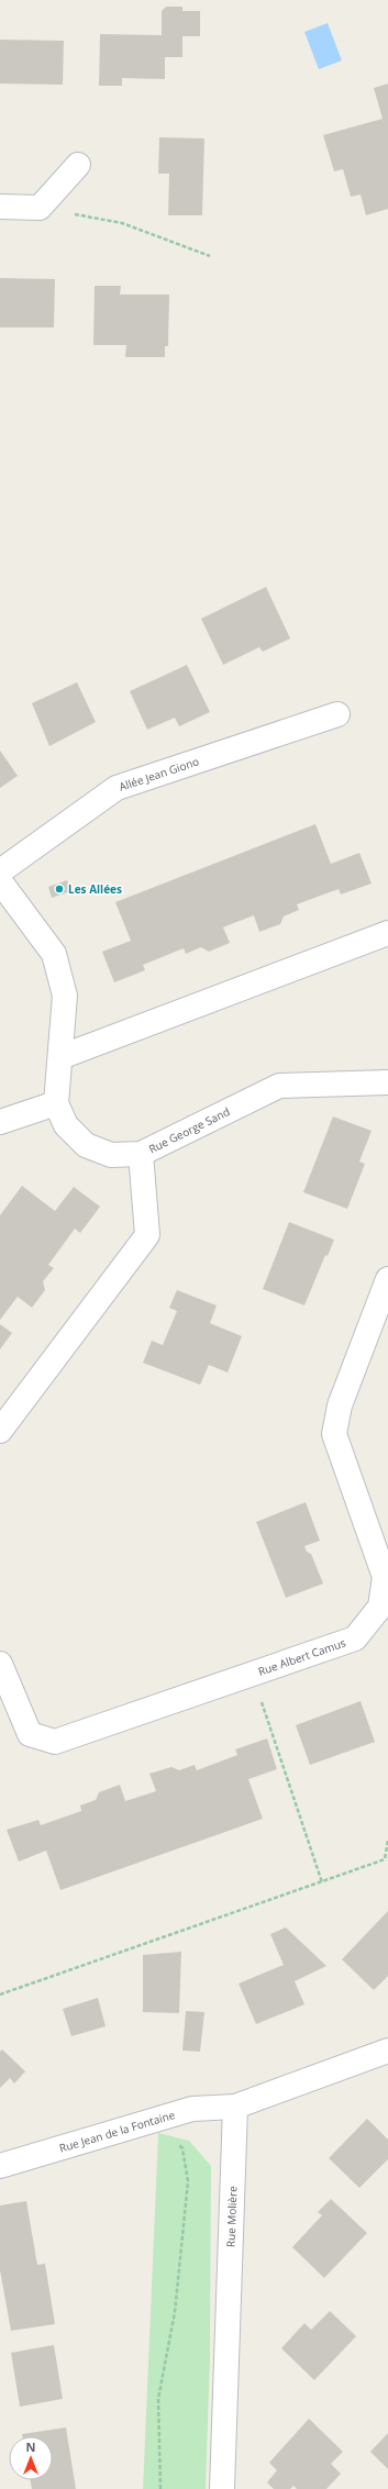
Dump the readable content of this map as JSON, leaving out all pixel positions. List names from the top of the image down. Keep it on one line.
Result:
{"streets":{"street":["Allée Jean Giono","Rue George Sand","Rue Albert Camus","Rue Jean de la Fontaine","Rue Molière"]},"crossings":[["Rue Jean de la Fontaine","Rue Molière"]],"places":["Les Allées"],"north":"top"}
